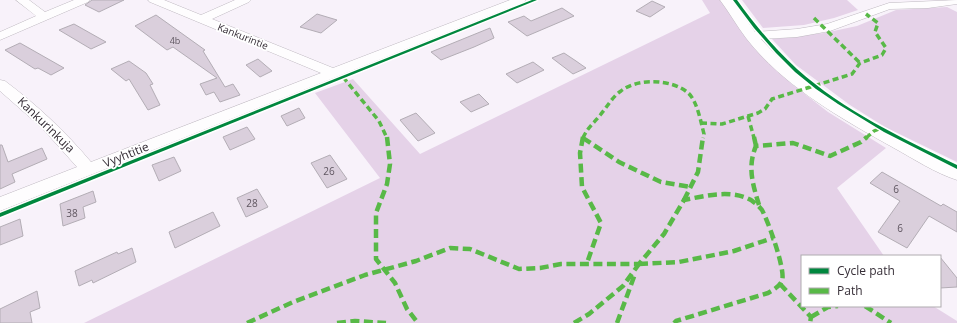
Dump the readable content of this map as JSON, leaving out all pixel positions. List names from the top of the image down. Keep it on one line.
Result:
{"streets":{"street":["Kankurintie","Kankurinkuja","Vyyhtitie"]},"crossings":[["Kankurintie","Vyyhtitie"],["Kankurinkuja","Vyyhtitie"]],"house_numbers":["4b","26","6","28","38","6"],"legend":["Cycle path","Path"]}
